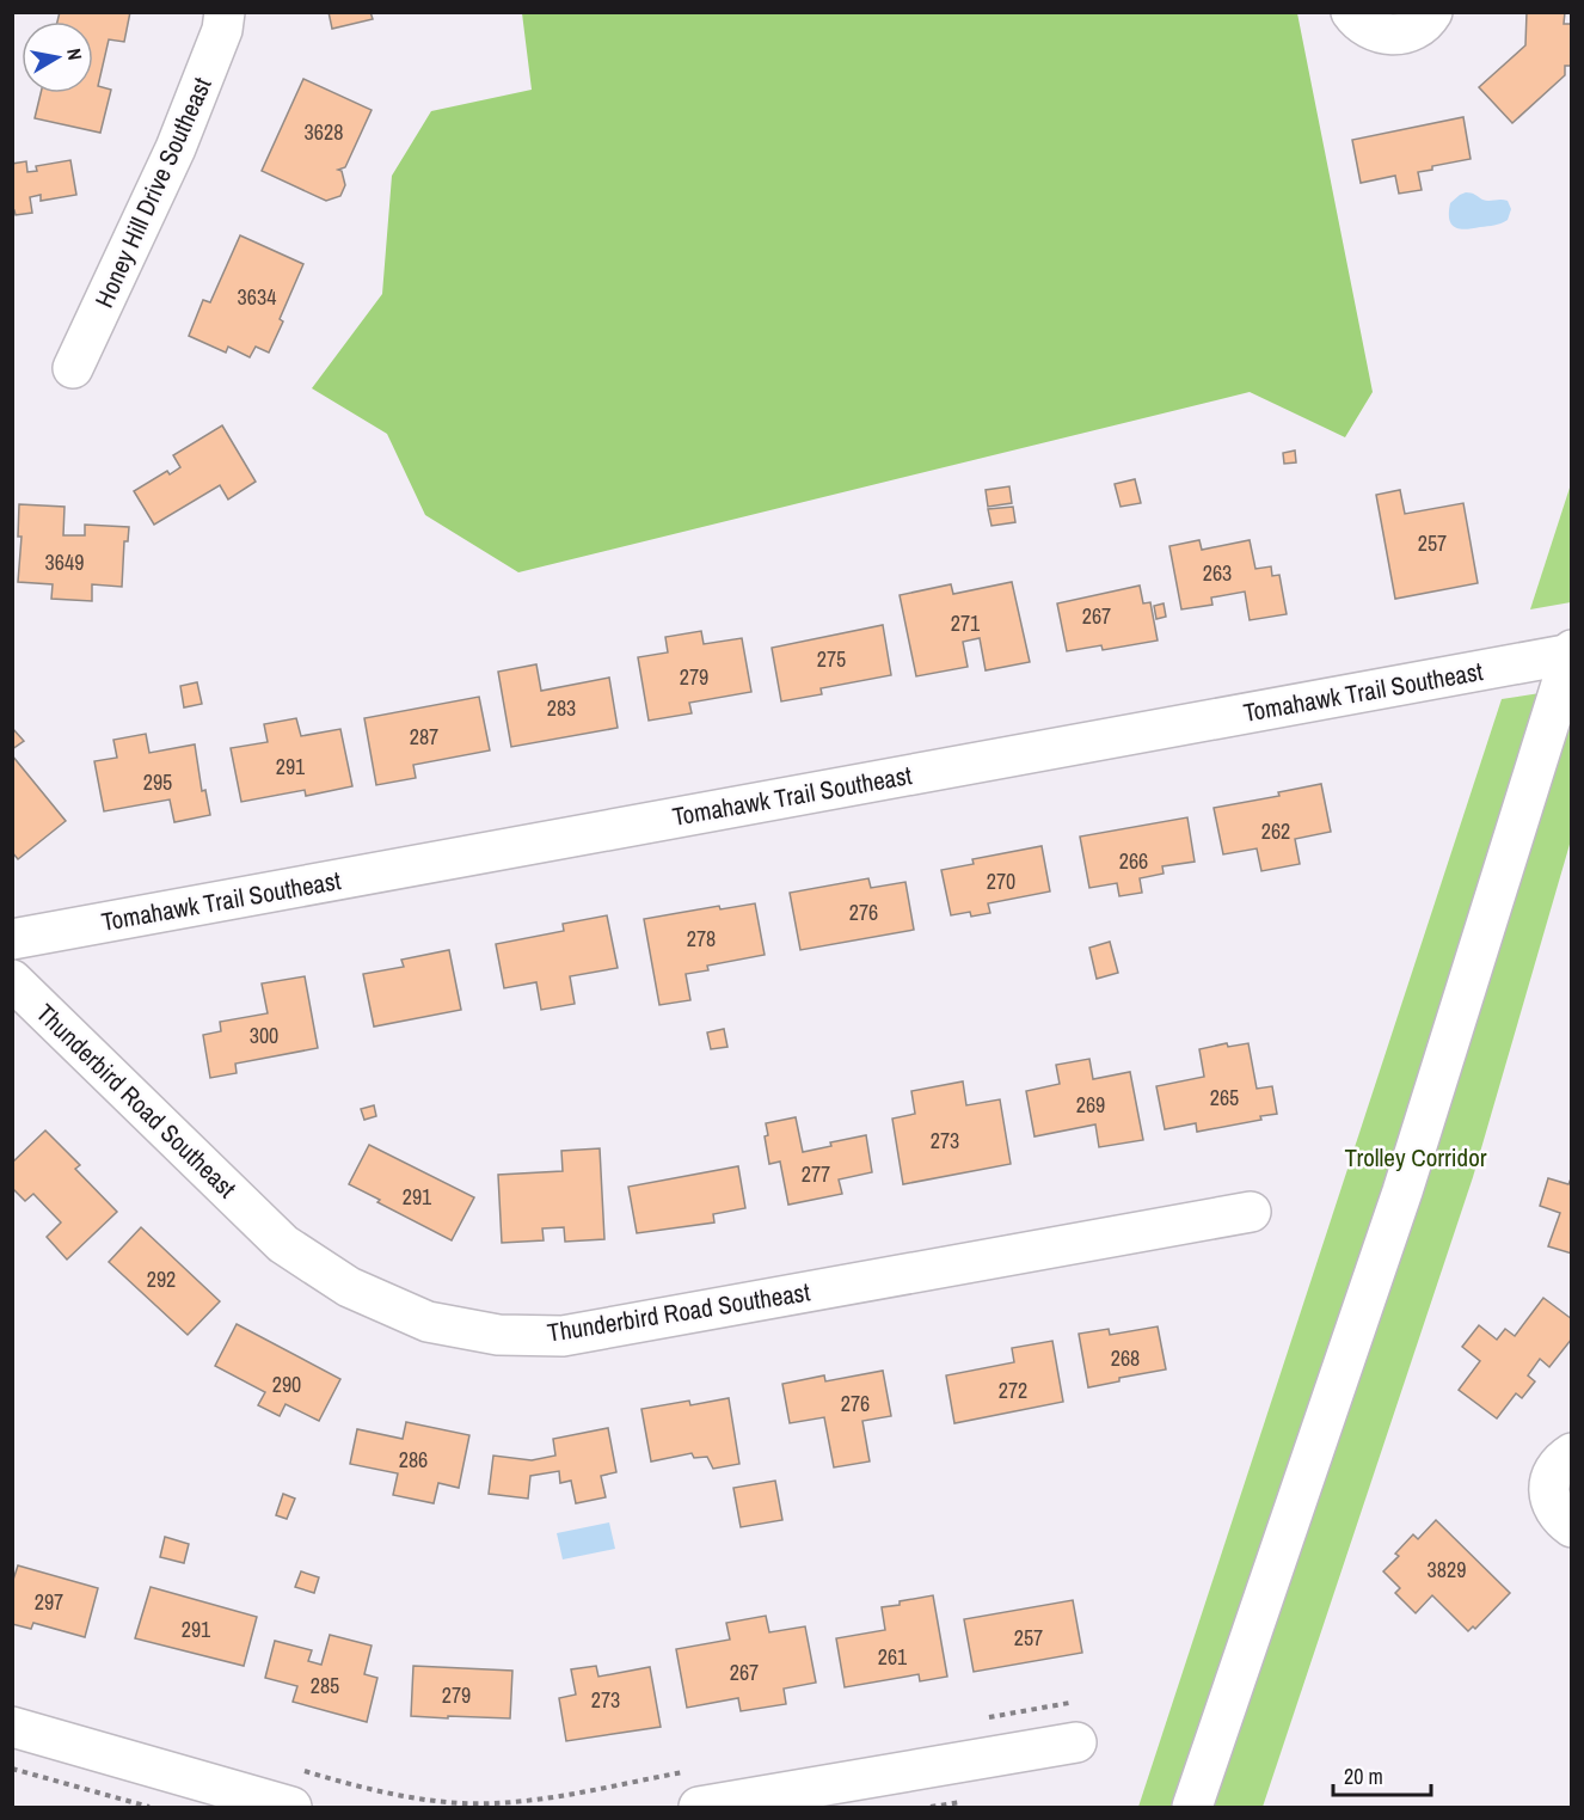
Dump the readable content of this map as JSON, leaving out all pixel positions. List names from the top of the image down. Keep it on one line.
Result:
{"streets":{"street":["Honey Hill Drive Southeast","Tomahawk Trail Southeast","Thunderbird Road Southeast"]},"parks":["Trolley Corridor"],"house_numbers":["3628","3634","257","3649","263","267","271","275","279","283","287","291","295","262","266","270","276","278","300","265","269","273","277","291","292","268","290","272","276","286","3829","297","291","257","261","267","285","279","273"],"scale_bar":"20 m","north":"right"}
